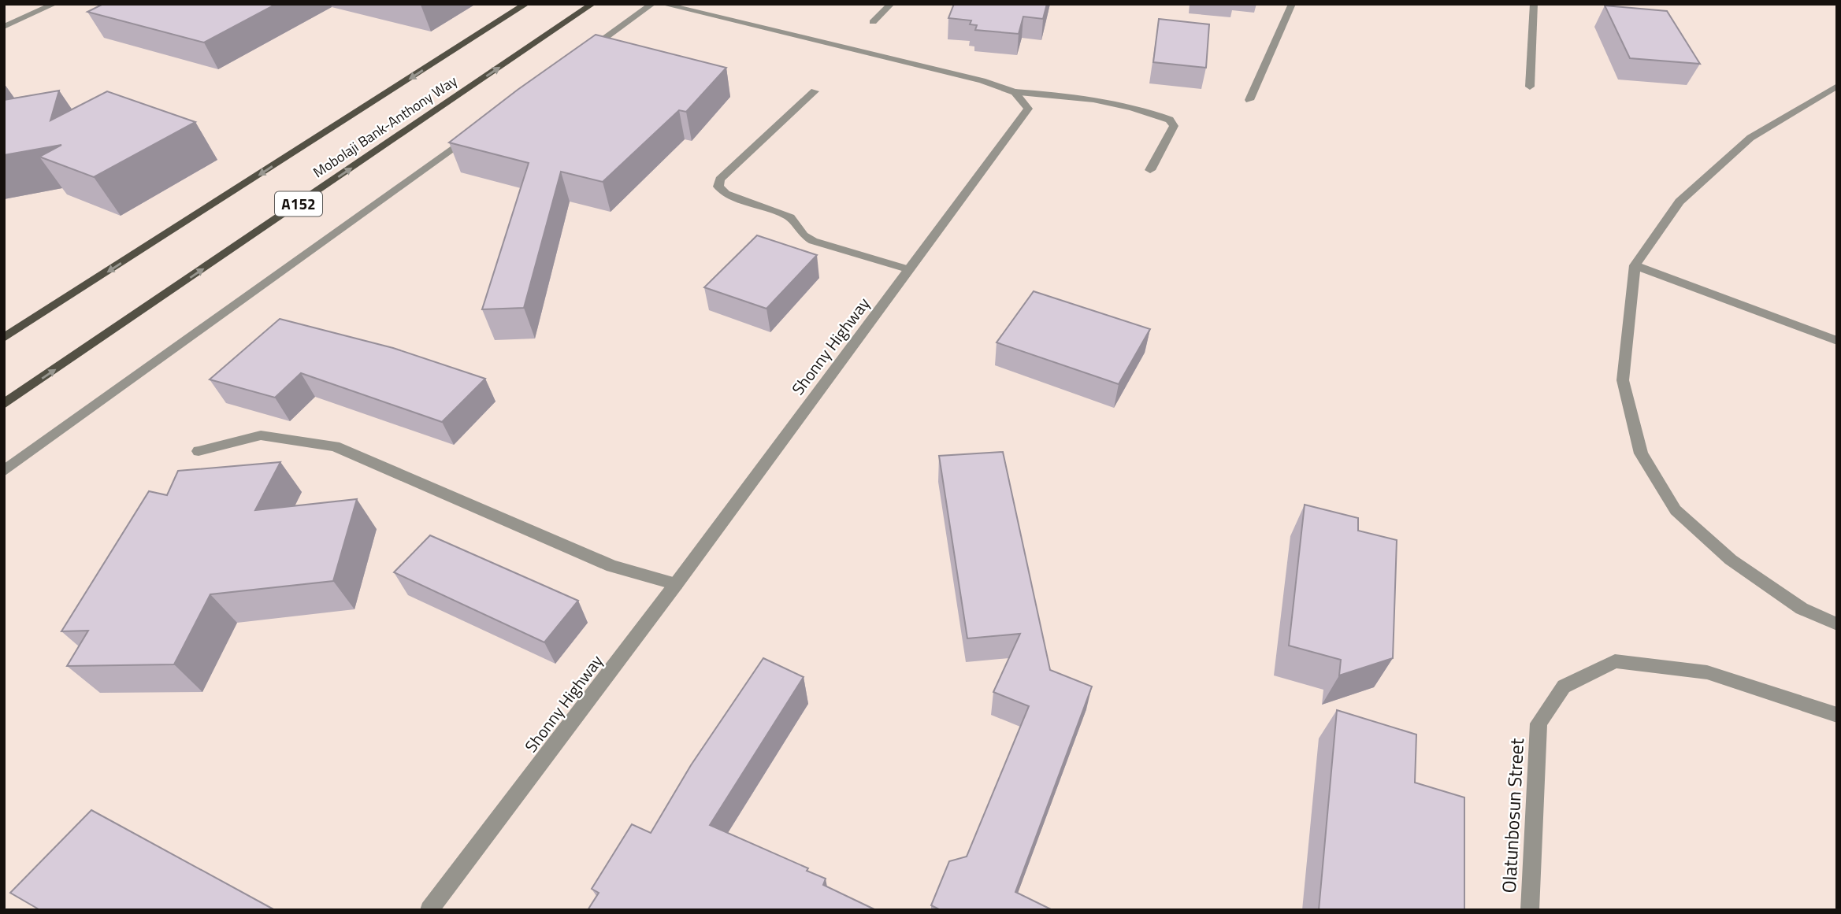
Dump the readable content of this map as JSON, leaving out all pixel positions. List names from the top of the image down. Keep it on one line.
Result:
{"streets":{"main road":["Mobolaji Bank-Anthony Way","A152"],"street":["Shonny Highway","Olatunbosun Street"]}}
